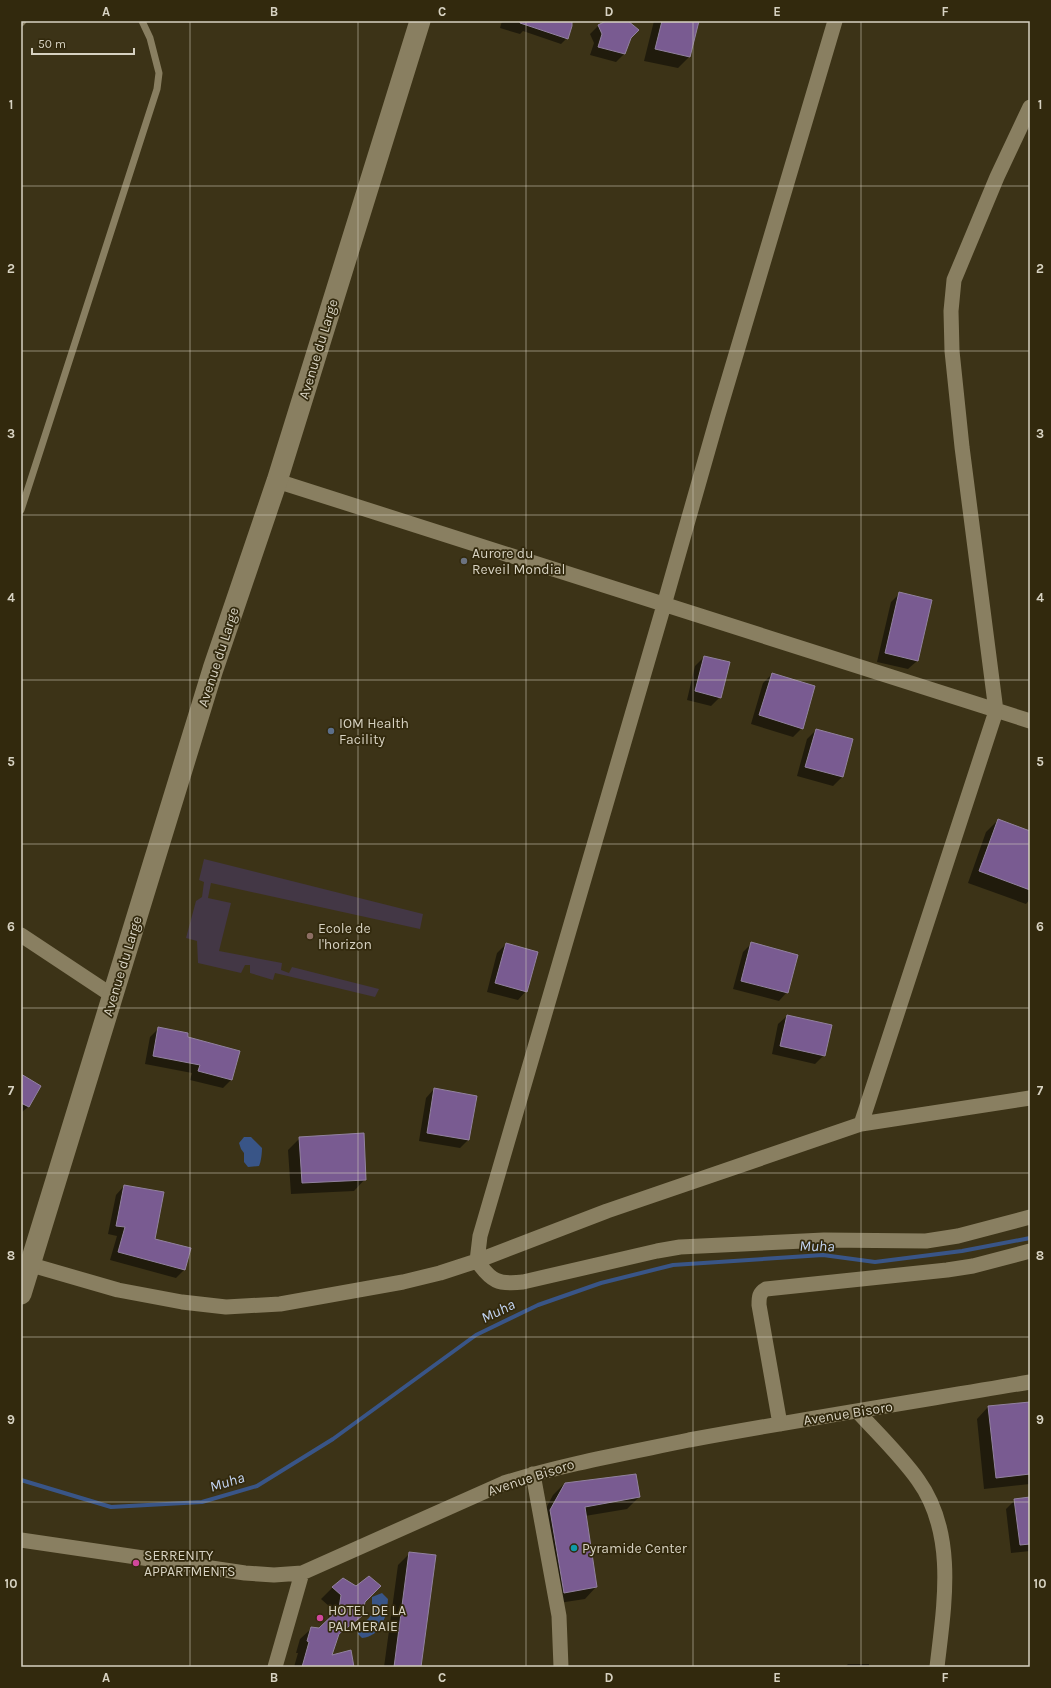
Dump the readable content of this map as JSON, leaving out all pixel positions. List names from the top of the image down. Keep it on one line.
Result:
{"streets":{"main road":["Avenue du Large"],"street":["Avenue Bisoro"]},"water":["Muha"],"places":["Aurore du Reveil Mondial","IOM Health Facility","Ecole de l'horizon","Pyramide Center","SERRENITY APPARTMENTS","HOTEL DE LA PALMERAIE"],"scale_bar":"50 m","grid":{"columns":["A","B","C","D","E","F"],"rows":["1","2","3","4","5","6","7","8","9","10"]}}
